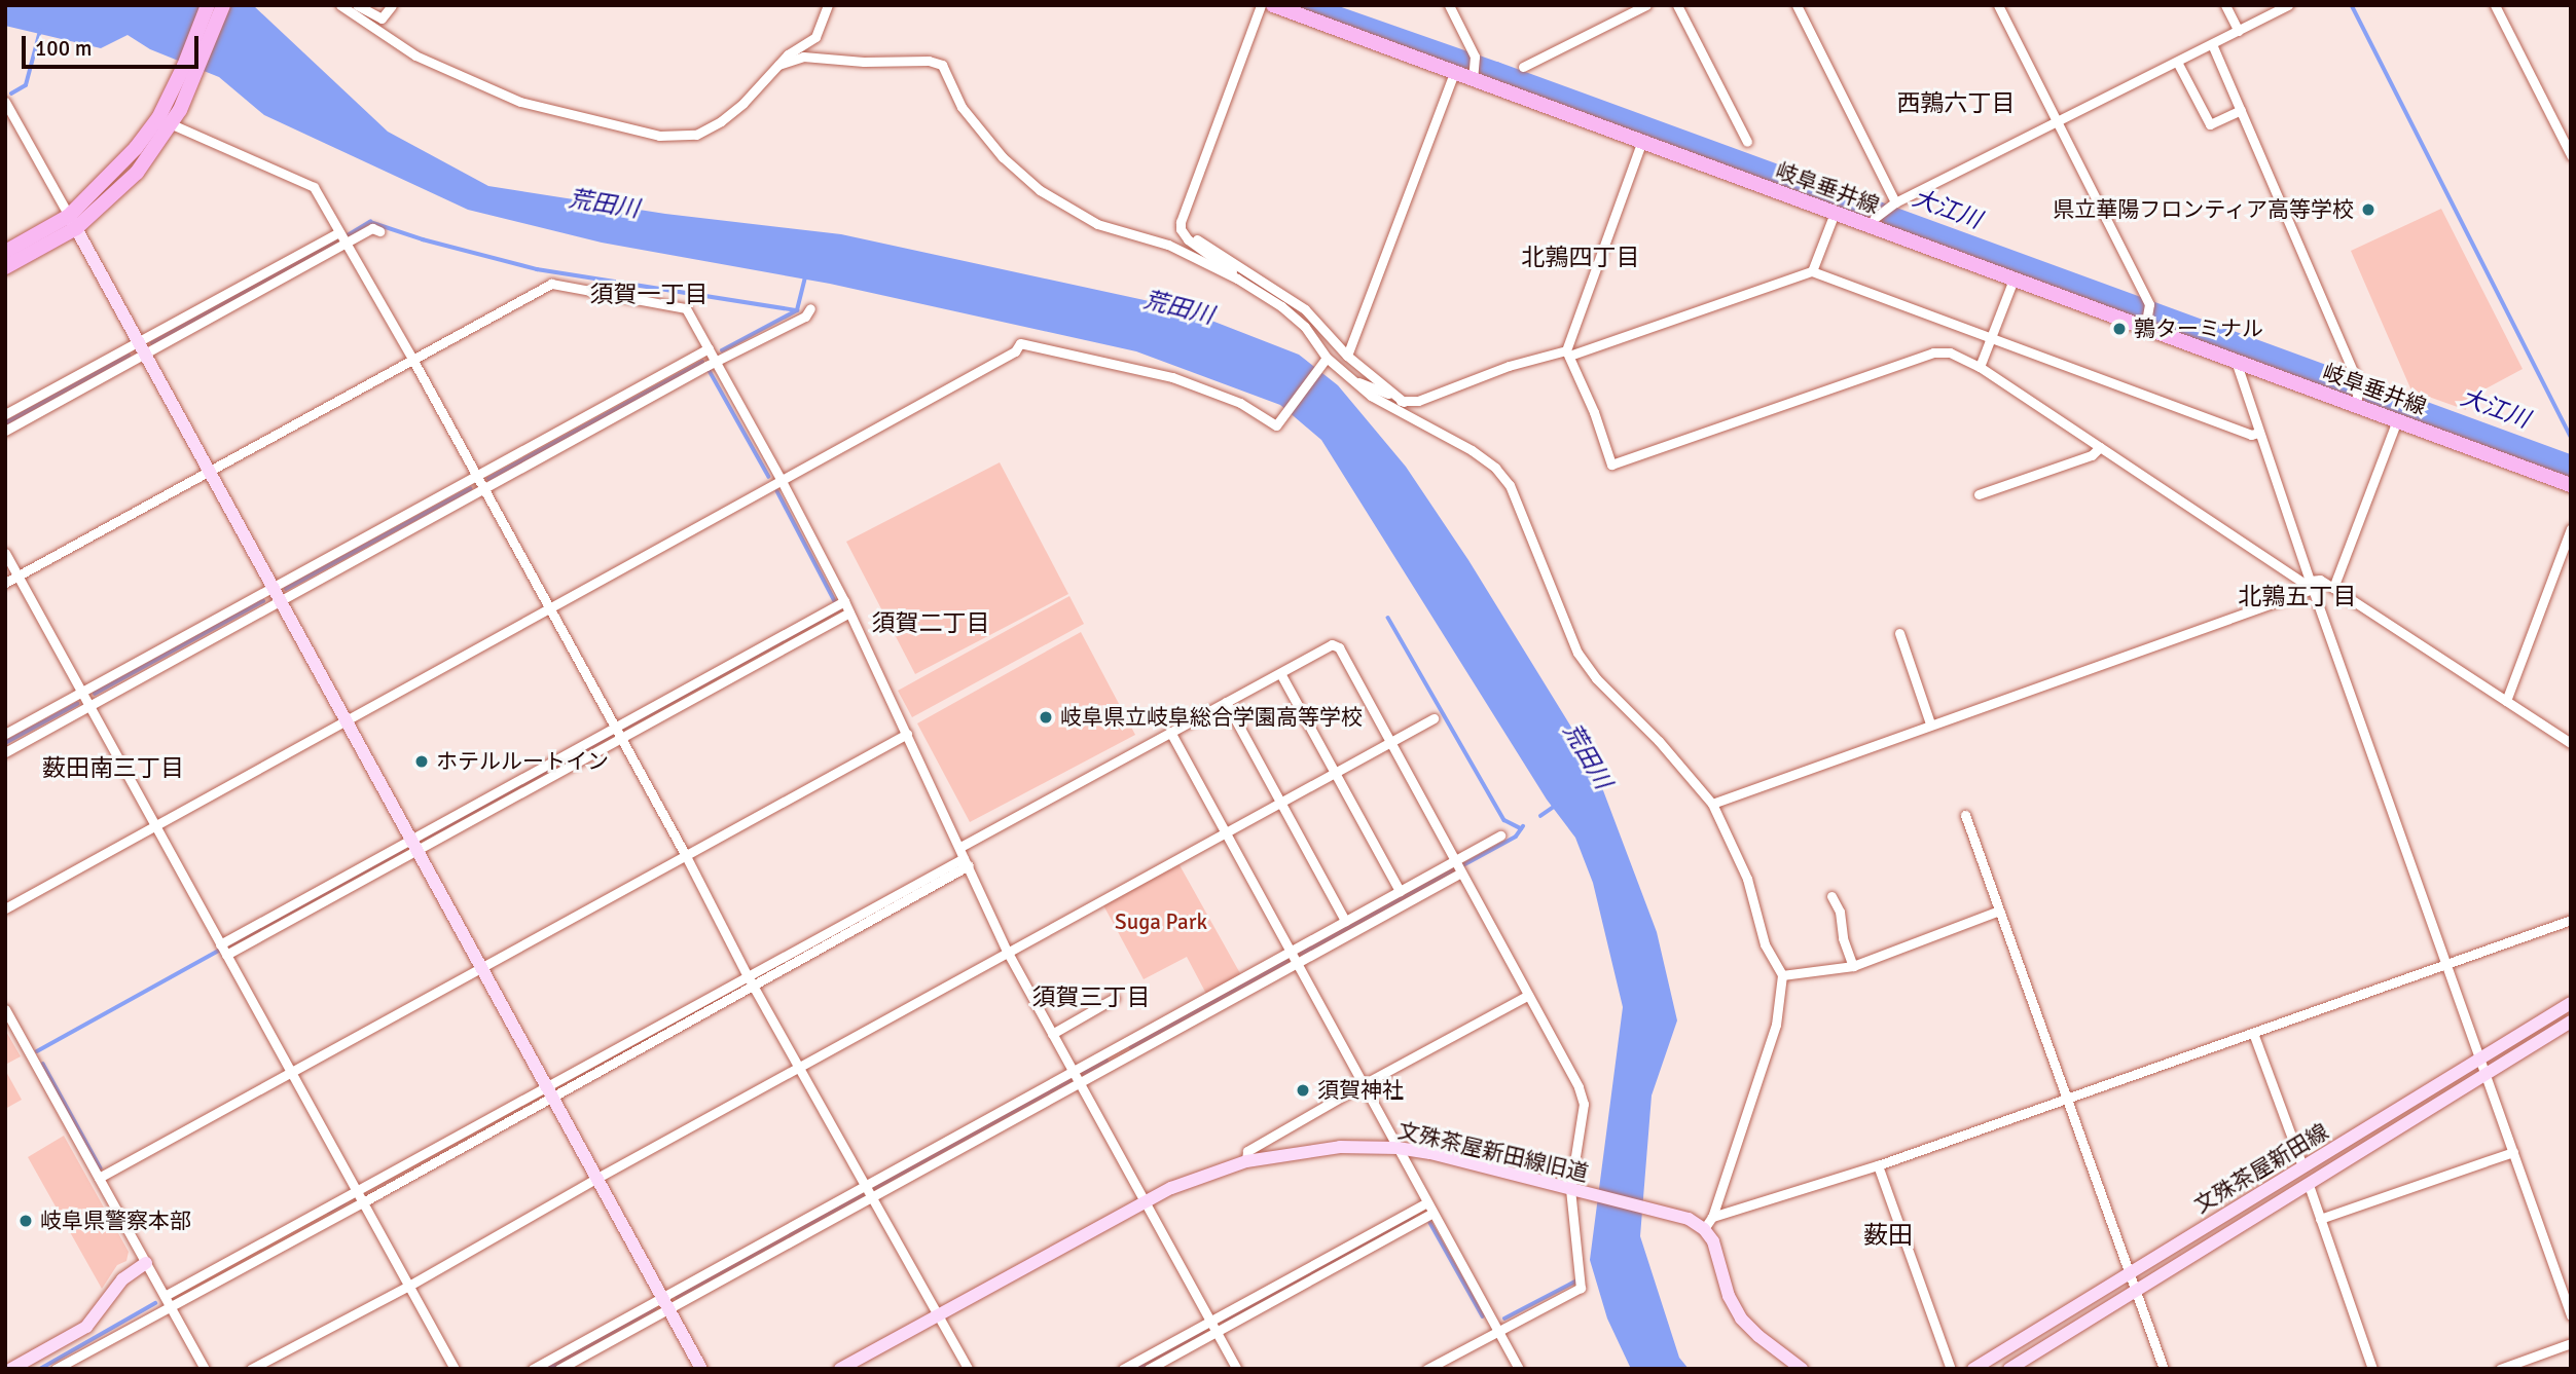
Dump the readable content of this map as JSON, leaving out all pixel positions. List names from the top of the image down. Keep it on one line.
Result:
{"streets":{"main road":["岐阜垂井線"],"street":["文殊茶屋新田線旧道","文殊茶屋新田線"]},"districts":["西鶉六丁目","北鶉四丁目","須賀一丁目","北鶉五丁目","須賀二丁目","薮田南三丁目","須賀三丁目","薮田"],"water":["荒田川","大江川"],"parks":["Suga Park"],"places":["県立華陽フロンティア高等学校","鶉ターミナル","岐阜県立岐阜総合学園高等学校","ホテルルートイン","須賀神社","岐阜県警察本部"],"scale_bar":"100 m"}
